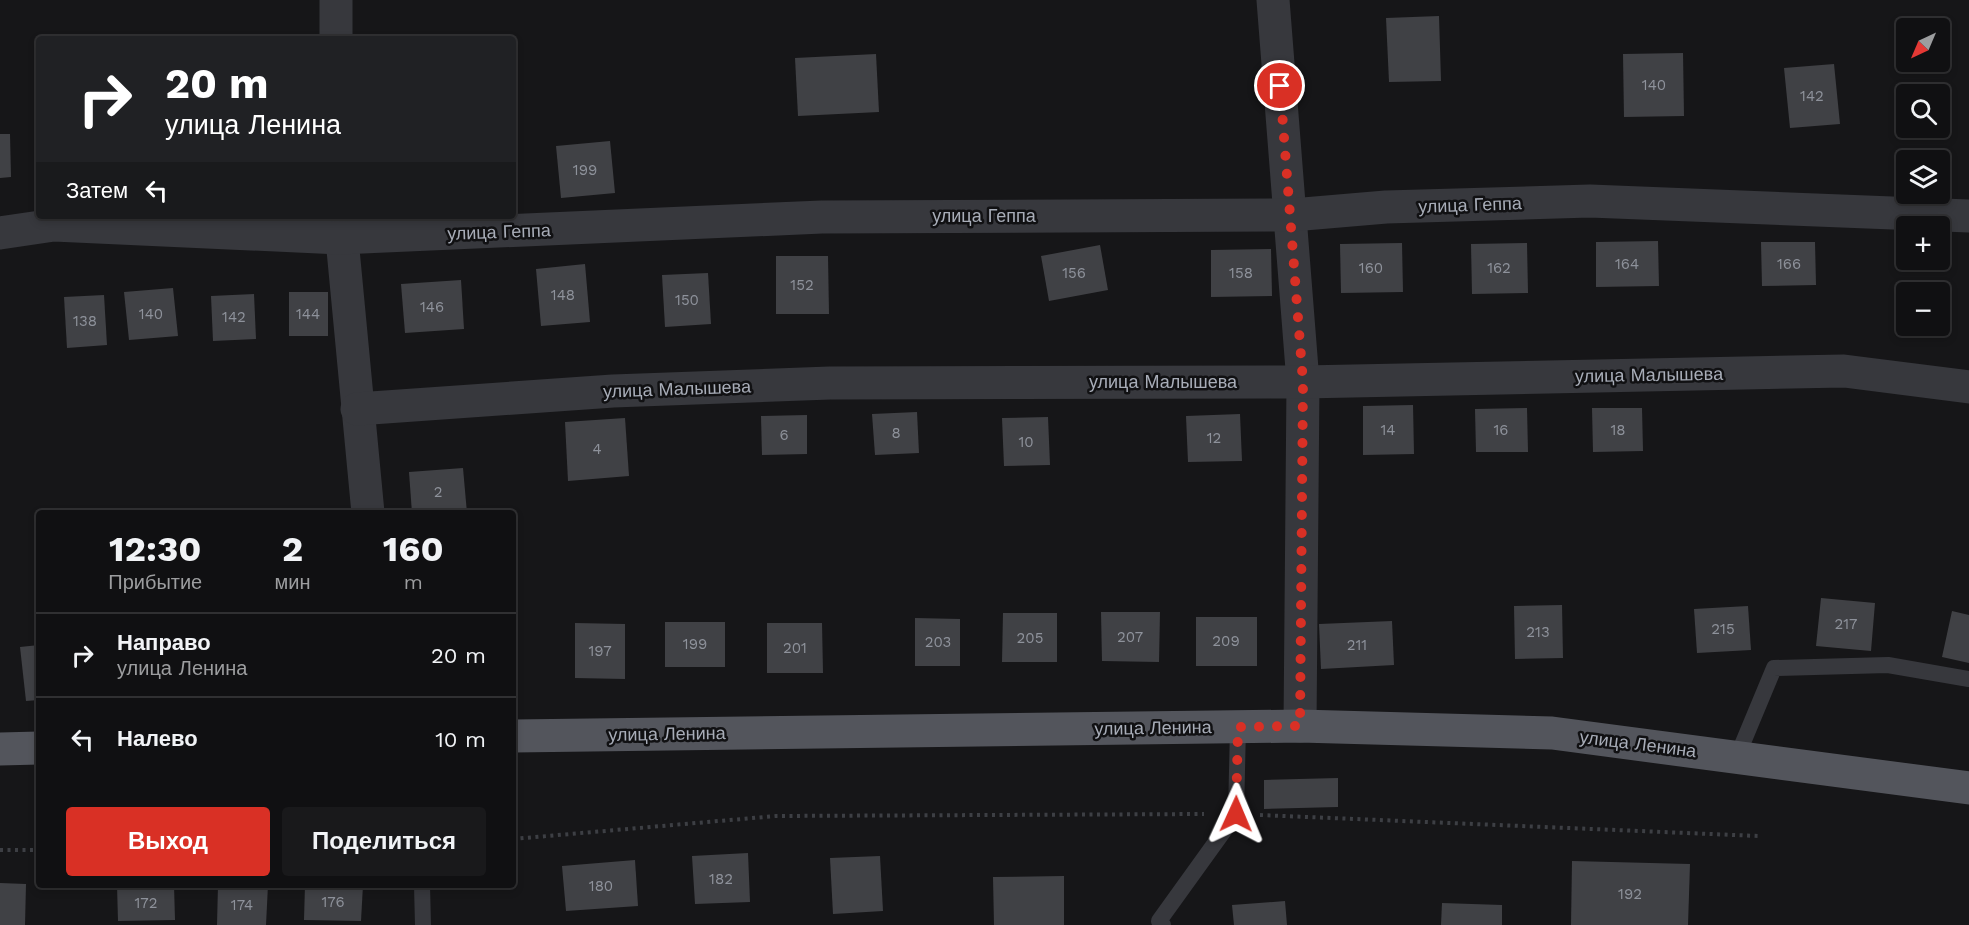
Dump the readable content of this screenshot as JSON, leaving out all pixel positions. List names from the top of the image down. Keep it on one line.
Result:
{"streets":{"main road":["улица Ленина"],"street":["улица Геппа","улица Малышева"]},"house_numbers":["140","142","199","164","166","160","162","156","158","152","148","150","146","140","144","142","138","14","16","18","8","6","12","10","4","2","217","215","213","207","205","209","203","199","211","201","197","182","180","192","176","172","174"],"north":"bottom left","page":{"map_buttons":["+","−"],"turn":["20 m","улица Ленина"],"then":"Затем","eta":["12:30","Прибытие","2","мин","160","m"],"list":[{"name":"Направо","note":"улица Ленина","value":"20 m"},{"name":"Налево","value":"10 m"}],"buttons":["Выход","Поделиться"]}}
